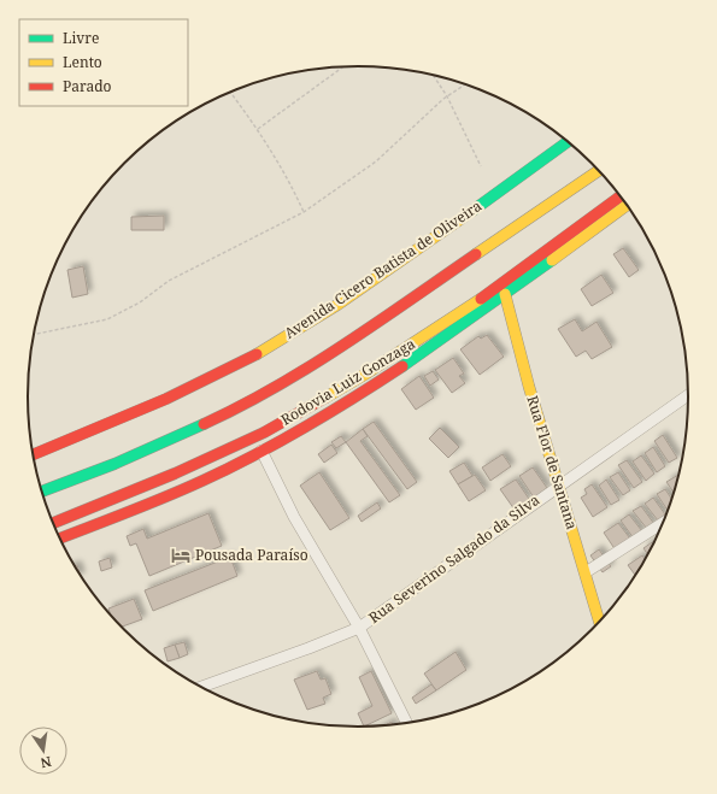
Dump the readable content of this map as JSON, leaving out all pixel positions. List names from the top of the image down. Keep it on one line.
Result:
{"streets":{"main road":["Avenida Cicero Batista de Oliveira","Rodovia Luiz Gonzaga","Rua Flor de Santana"],"street":["Rua Severino Salgado da Silva"]},"crossings":[["Rua Flor de Santana","Rua Severino Salgado da Silva"]],"places":{"hotel":["Pousada Paraíso"]},"legend":["Livre","Lento","Parado"],"north":"bottom"}
